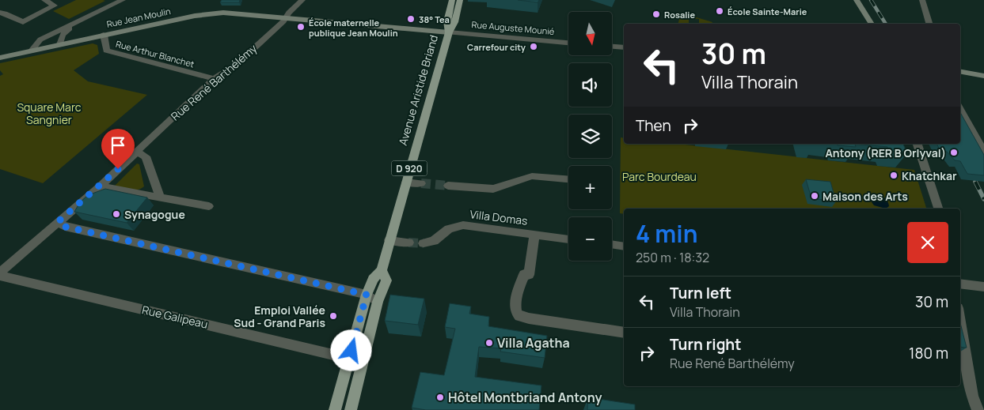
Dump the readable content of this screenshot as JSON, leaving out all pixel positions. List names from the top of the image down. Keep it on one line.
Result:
{"streets":{"main road":["Rue Jean Moulin","Avenue Aristide Briand","D 920"],"street":["Rue Auguste Mounié","Rue Arthur Blanchet","Rue René Barthélémy","Villa Domas","Rue Galipeau"]},"crossings":[["Rue Jean Moulin","Rue Auguste Mounié"],["Rue Jean Moulin","Rue Arthur Blanchet"],["Rue Jean Moulin","Rue René Barthélémy"],["Rue Jean Moulin","Avenue Aristide Briand"],["Rue Jean Moulin","D 920"],["Rue Auguste Mounié","Avenue Aristide Briand"],["Rue Auguste Mounié","D 920"],["Rue Arthur Blanchet","Rue René Barthélémy"],["Avenue Aristide Briand","D 920"],["Avenue Aristide Briand","Rue Galipeau"]],"parks":["Square Marc Sangnier","Parc Bourdeau"],"places":["École Sainte-Marie","Rosalie","38° Tea","École maternelle publique Jean Moulin","Carrefour city","Antony (RER B Orlyval)","Khatchkar","Maison des Arts","Synagogue","Emploi Vallée Sud - Grand Paris","Villa Agatha","Hôtel Montbriand Antony"],"north":"bottom","page":{"map_buttons":["+","−"],"turn":["30 m","Villa Thorain"],"then":"Then","heading":["4 min","250 m · 18:32"],"list":[{"name":"Turn left","note":"Villa Thorain","value":"30 m"},{"name":"Turn right","note":"Rue René Barthélémy","value":"180 m"}]}}
